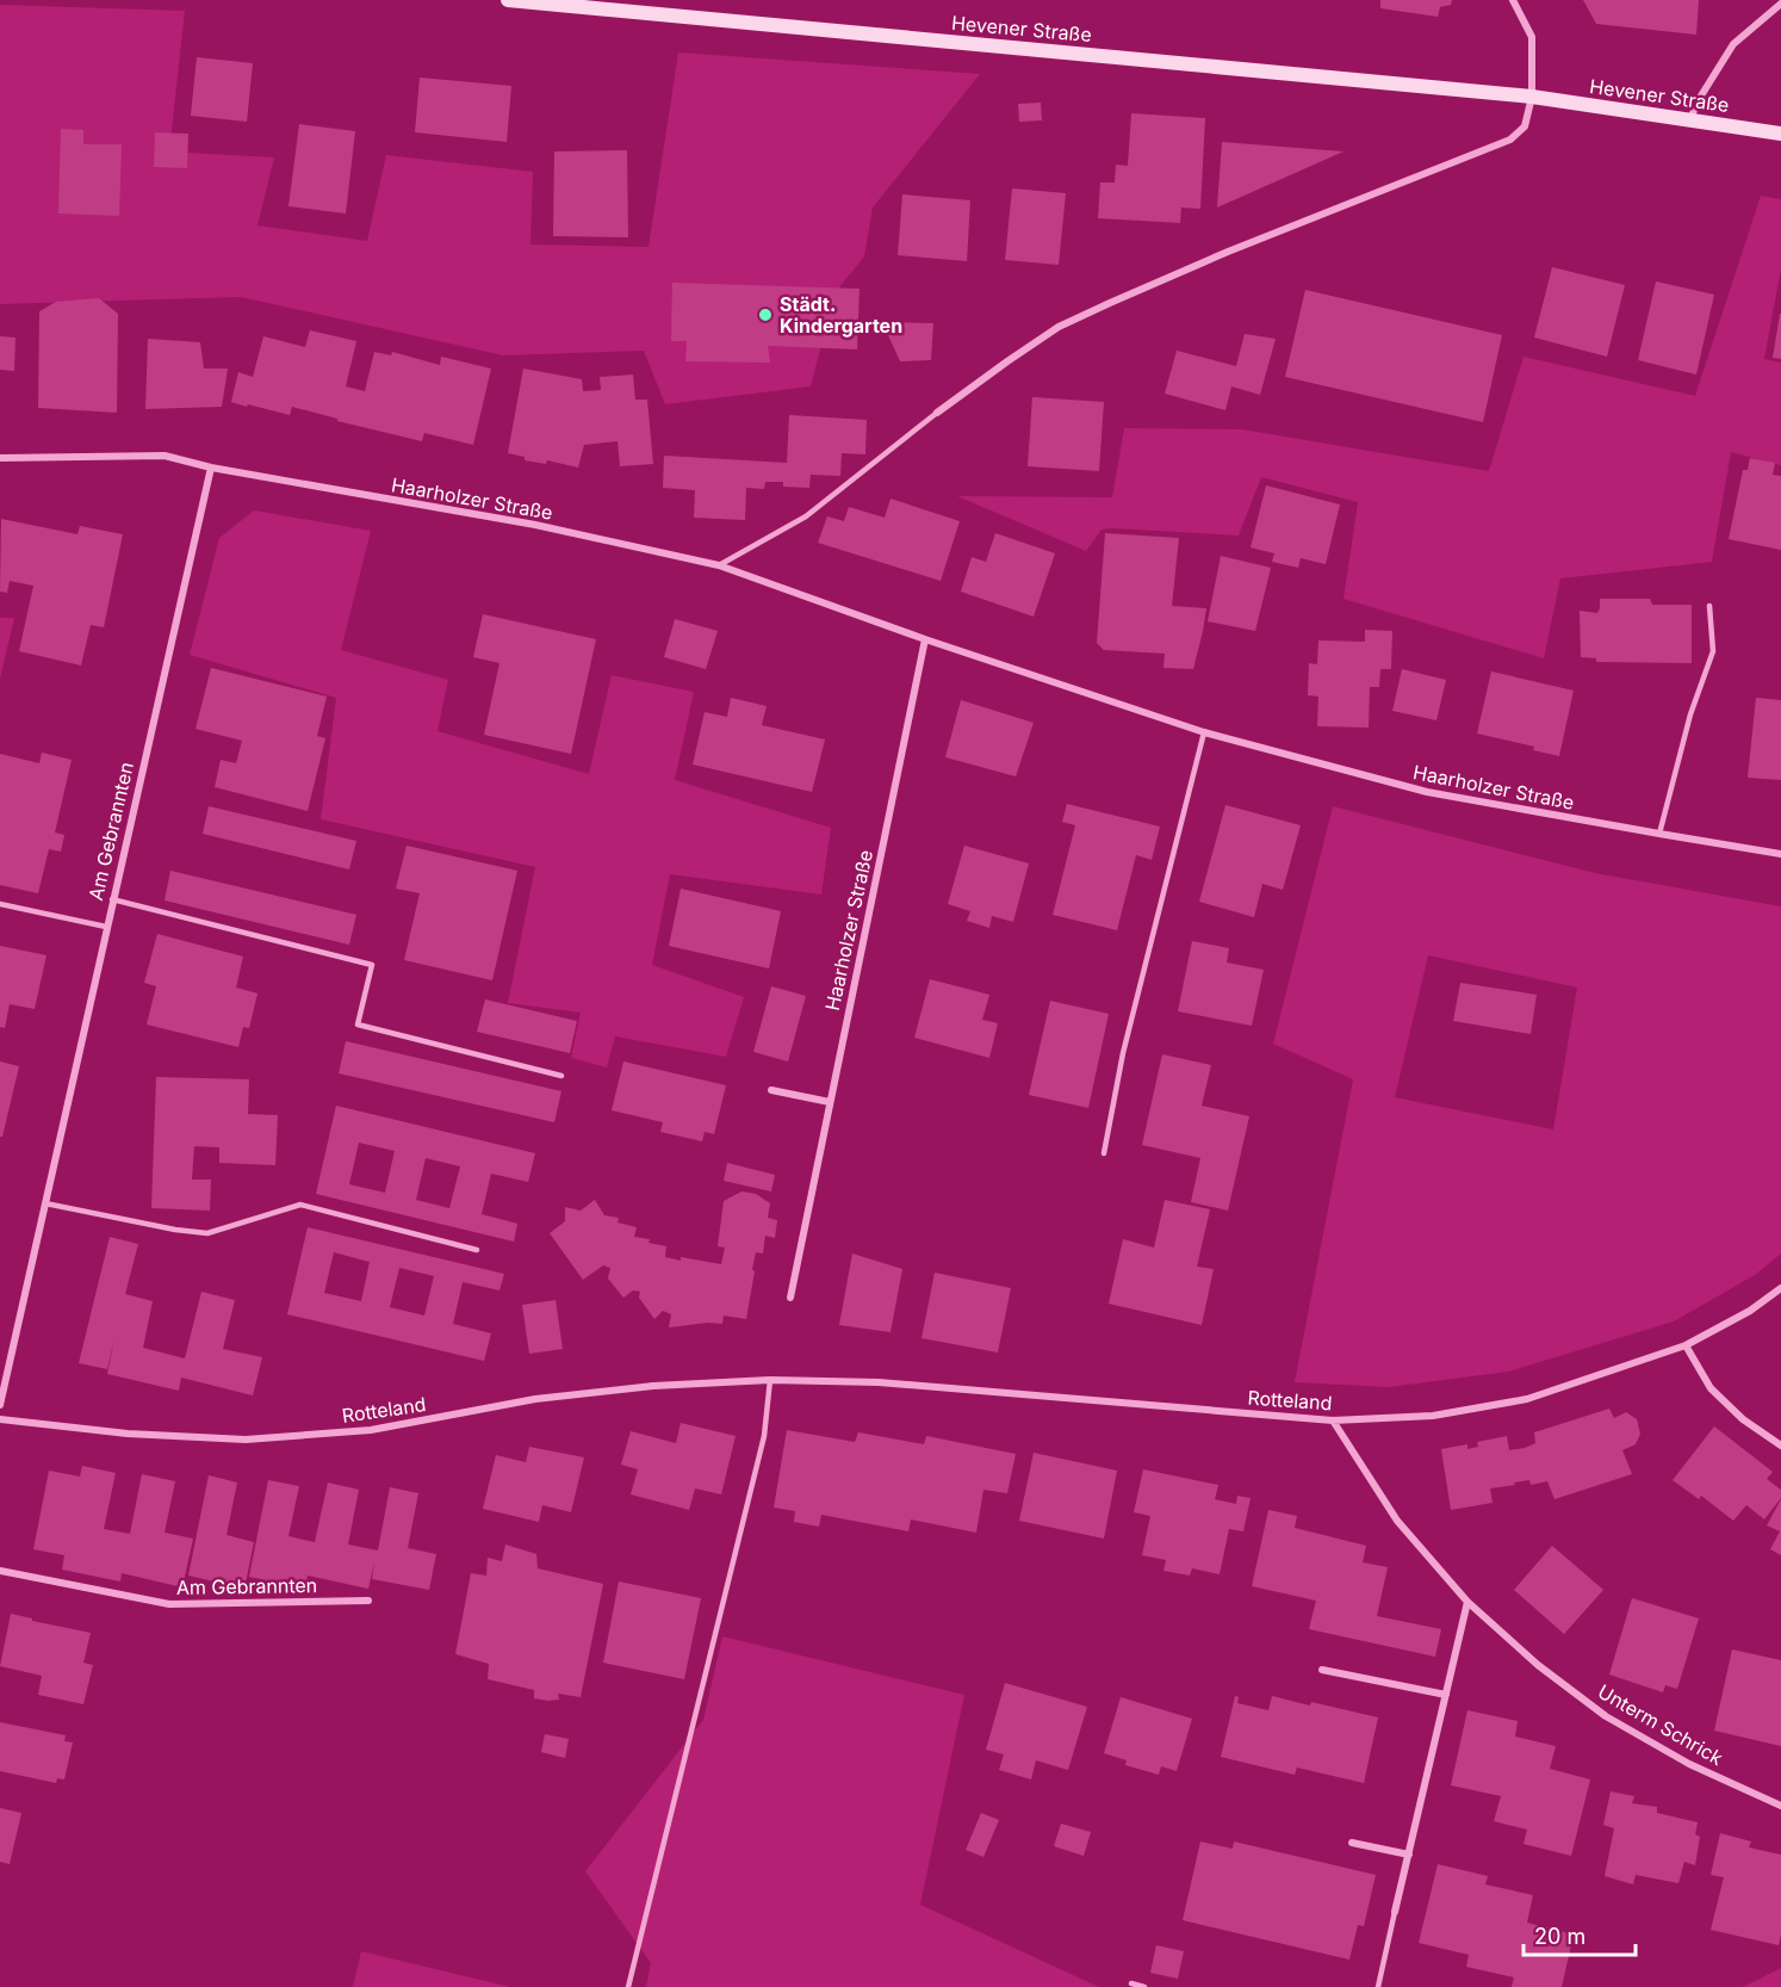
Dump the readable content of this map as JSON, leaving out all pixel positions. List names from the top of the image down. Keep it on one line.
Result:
{"streets":{"street":["Hevener Straße","Haarholzer Straße","Am Gebrannten","Rotteland","Unterm Schrick"]},"crossings":[["Haarholzer Straße","Am Gebrannten"],["Rotteland","Unterm Schrick"]],"places":["Städt. Kindergarten"],"scale_bar":"20 m"}
